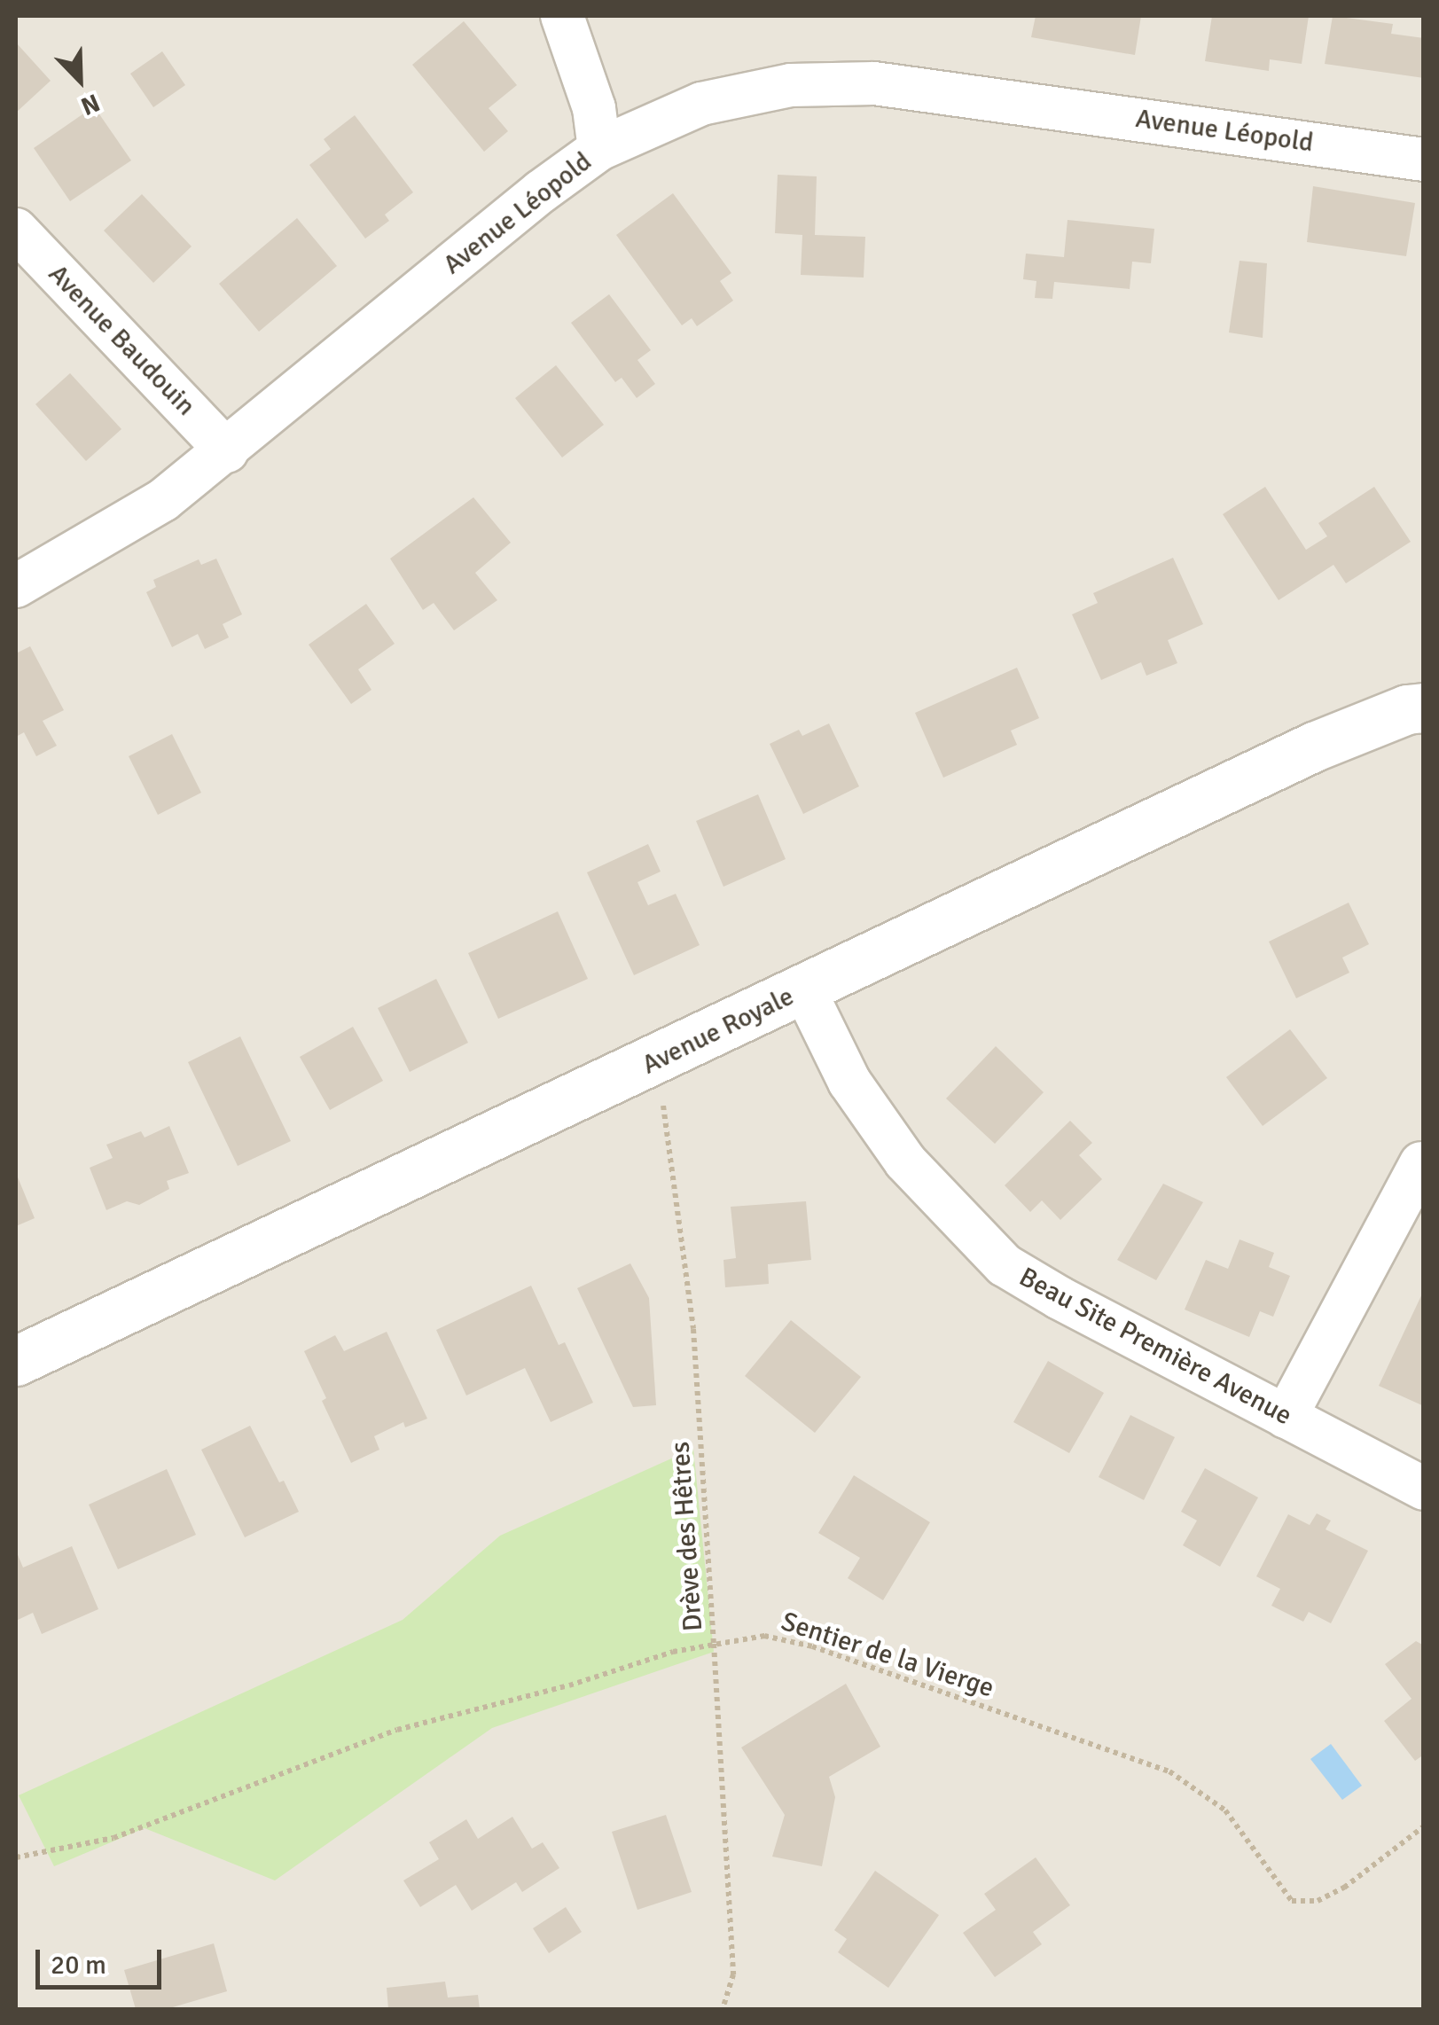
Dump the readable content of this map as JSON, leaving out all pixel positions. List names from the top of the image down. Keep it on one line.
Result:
{"streets":{"street":["Avenue Léopold","Avenue Baudouin","Avenue Royale","Beau Site Première Avenue"],"path":["Drève des Hêtres","Sentier de la Vierge"]},"crossings":[["Avenue Léopold","Avenue Baudouin"],["Avenue Royale","Beau Site Première Avenue"],["Avenue Royale","Drève des Hêtres"],["Drève des Hêtres","Sentier de la Vierge"]],"scale_bar":"20 m","north":"bottom right"}
